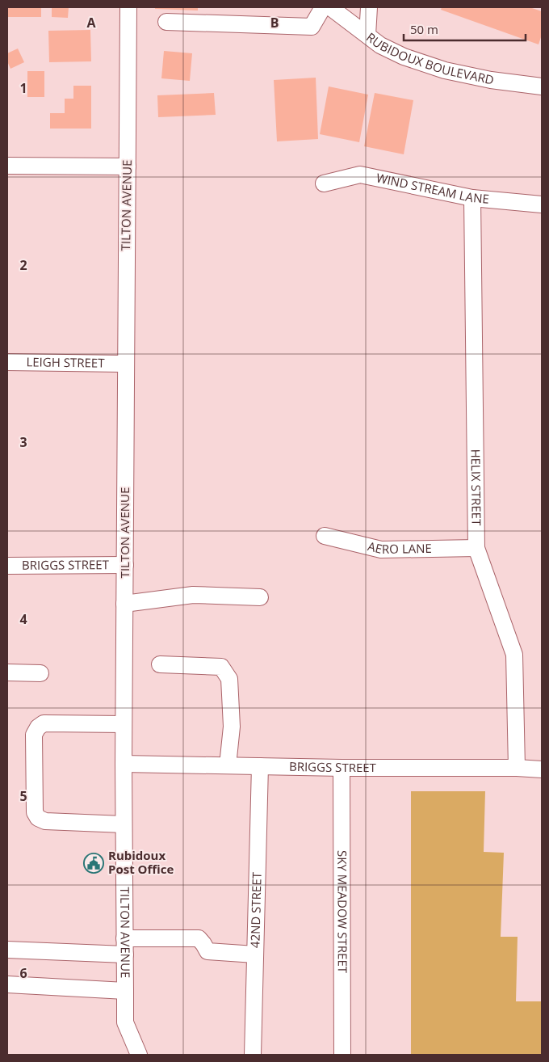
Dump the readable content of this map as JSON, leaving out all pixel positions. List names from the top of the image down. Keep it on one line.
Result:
{"streets":{"street":["RUBIDOUX BOULEVARD","WIND STREAM LANE","TILTON AVENUE","LEIGH STREET","HELIX STREET","AERO LANE","BRIGGS STREET","42ND STREET","SKY MEADOW STREET"]},"crossings":[["WIND STREAM LANE","HELIX STREET"],["TILTON AVENUE","LEIGH STREET"],["TILTON AVENUE","BRIGGS STREET"],["HELIX STREET","AERO LANE"],["HELIX STREET","BRIGGS STREET"],["BRIGGS STREET","42ND STREET"],["BRIGGS STREET","SKY MEADOW STREET"]],"places":{"public building":["Rubidoux Post Office"]},"scale_bar":"50 m","grid":{"columns":["A","B"],"rows":["1","2","3","4","5","6"]}}
